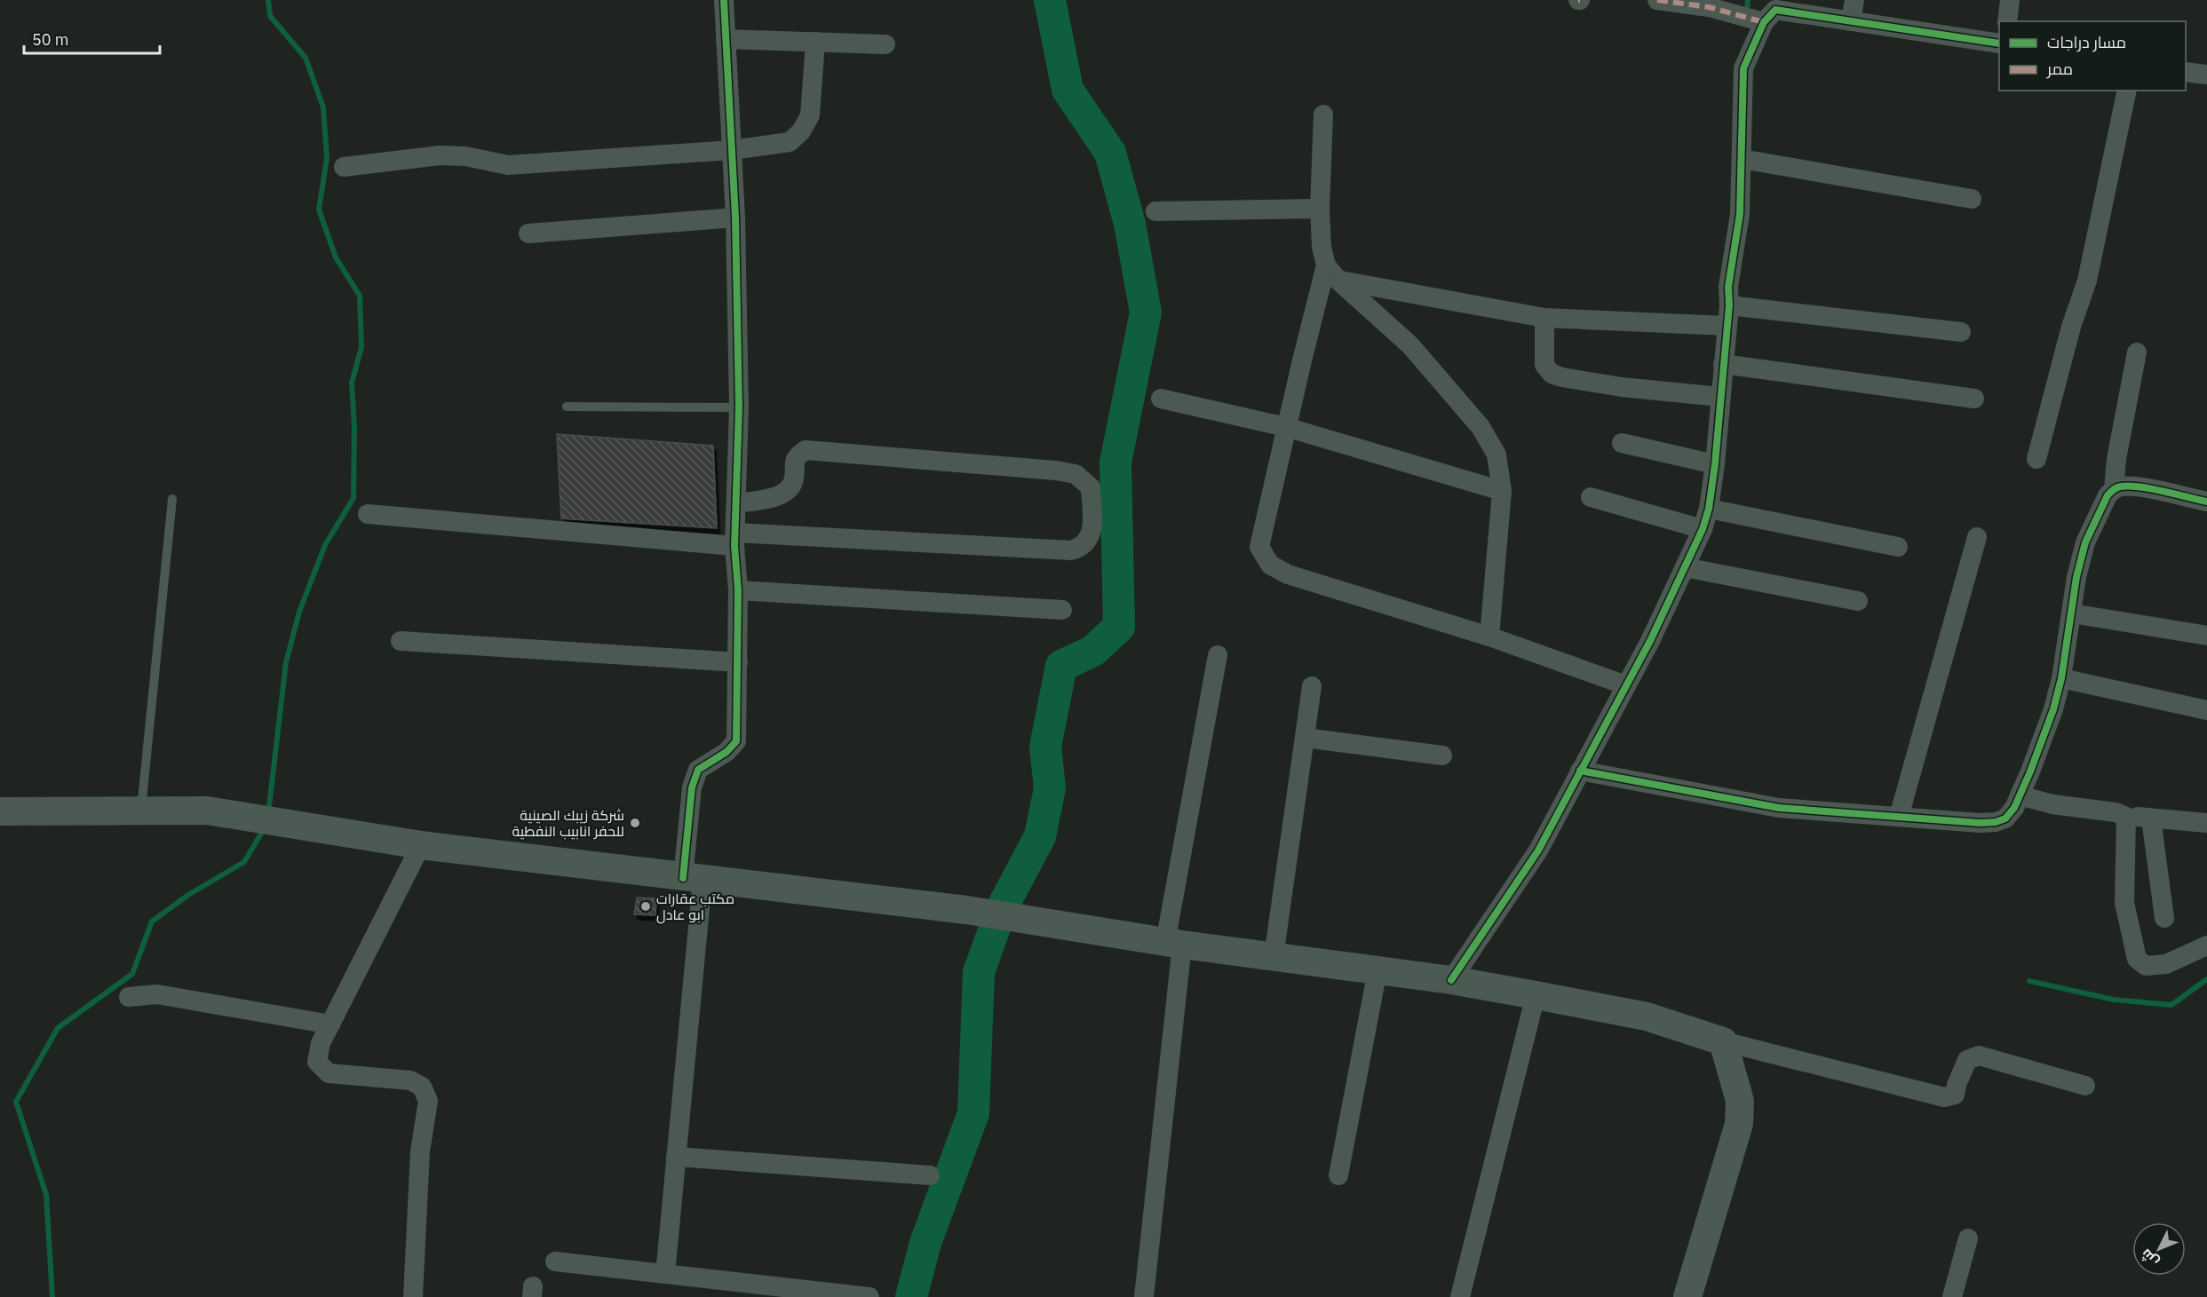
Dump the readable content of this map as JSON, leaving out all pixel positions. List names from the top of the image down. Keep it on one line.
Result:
{"places":["شركة زيبك الصينية للحفر انابيب النفطية","مكتب عقارات ابو عادل"],"legend":["مسار دراجات","ممر"],"scale_bar":"50 m","north":"bottom left"}
